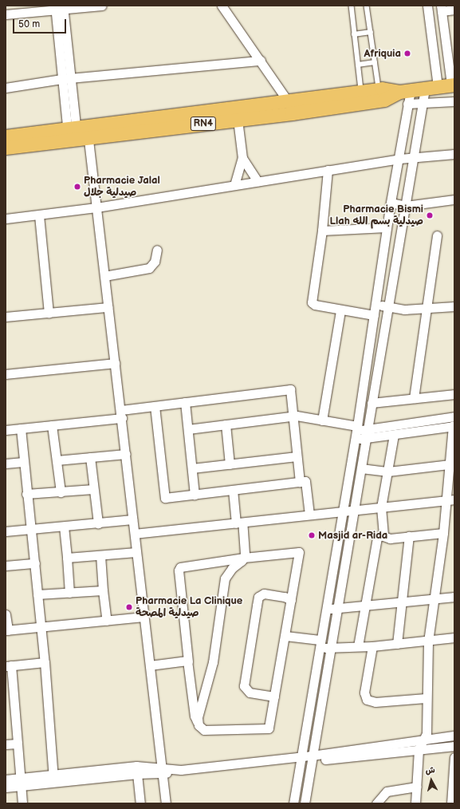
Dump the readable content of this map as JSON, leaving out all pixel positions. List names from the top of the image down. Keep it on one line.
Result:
{"streets":{"main road":["RN4"]},"places":["Afriquia","Pharmacie Jalal صيدلية جلال","Pharmacie Bismi Llah صيدلية بسم الله","Masjid ar-Rida","Pharmacie La Clinique صيدلية المصحة"],"scale_bar":"50 m","north":"top"}
